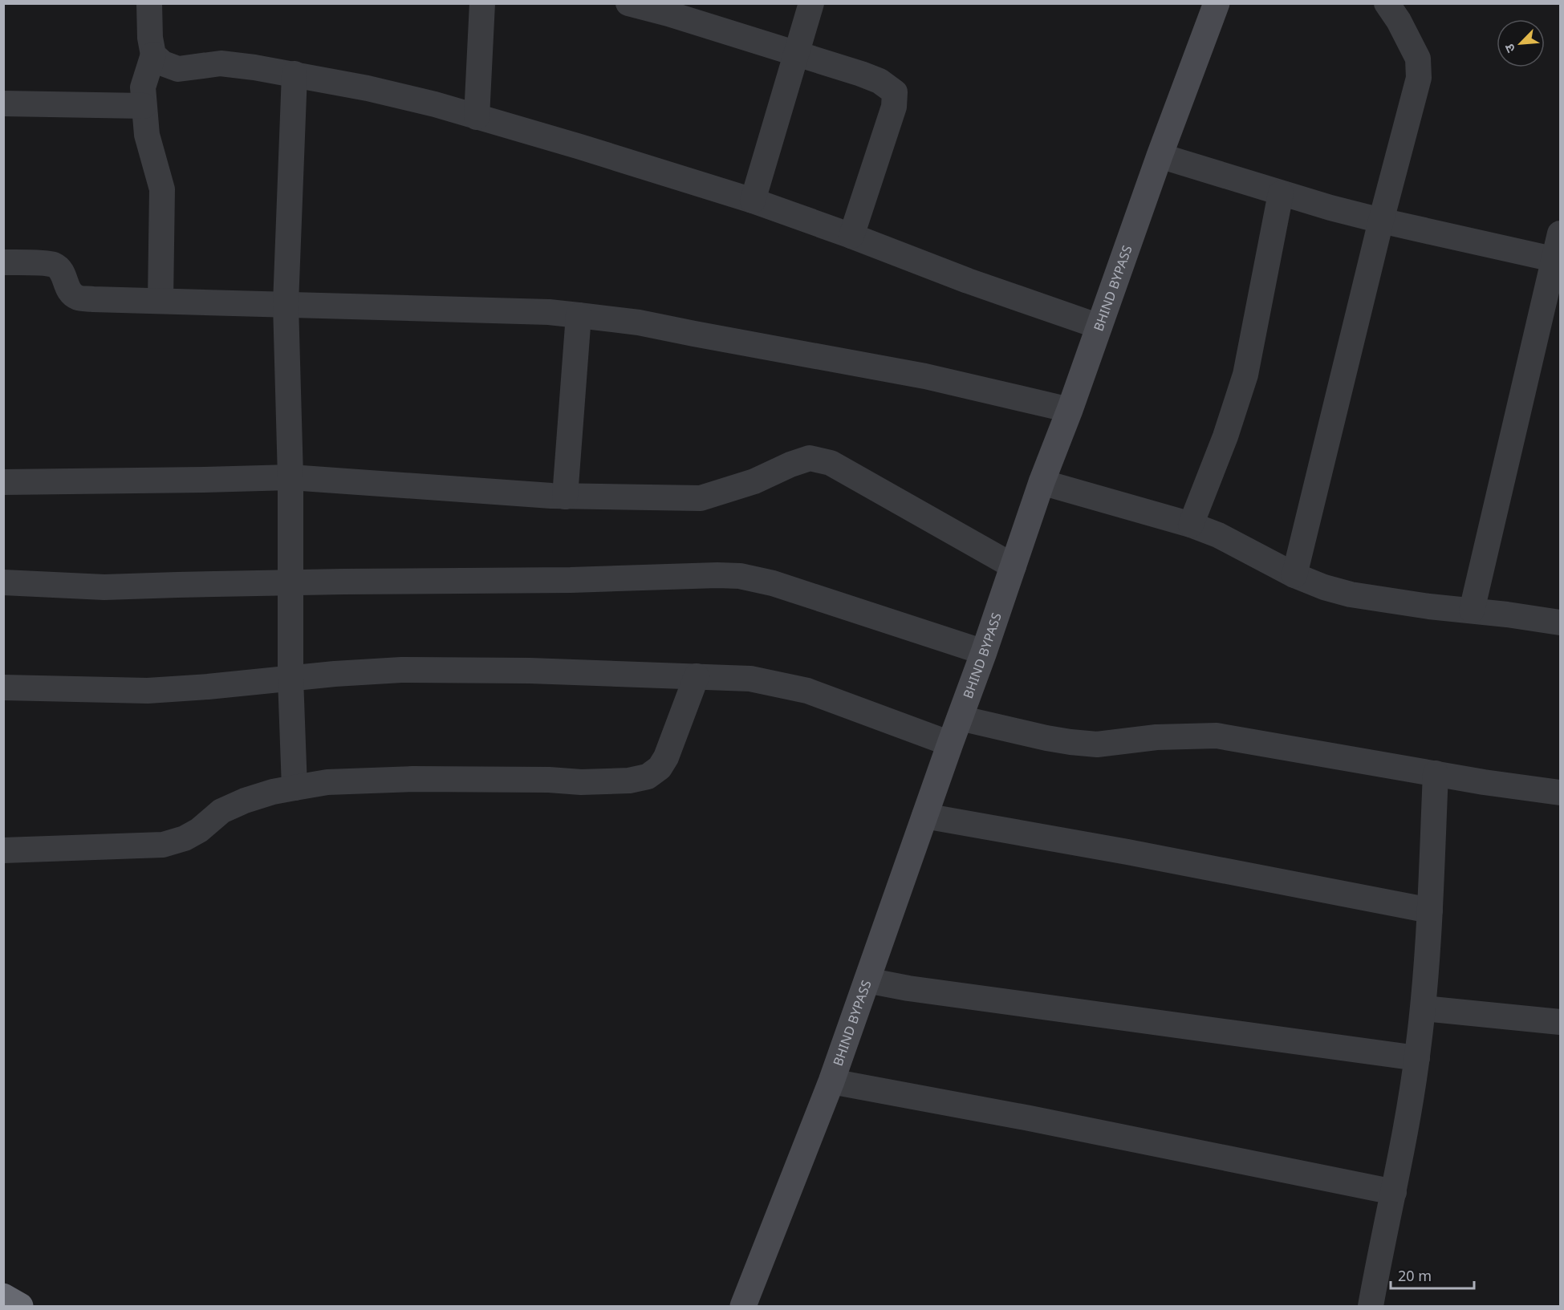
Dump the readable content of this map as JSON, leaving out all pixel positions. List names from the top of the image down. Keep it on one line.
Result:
{"streets":{"street":["BHIND BYPASS"]},"scale_bar":"20 m","north":"bottom left"}
